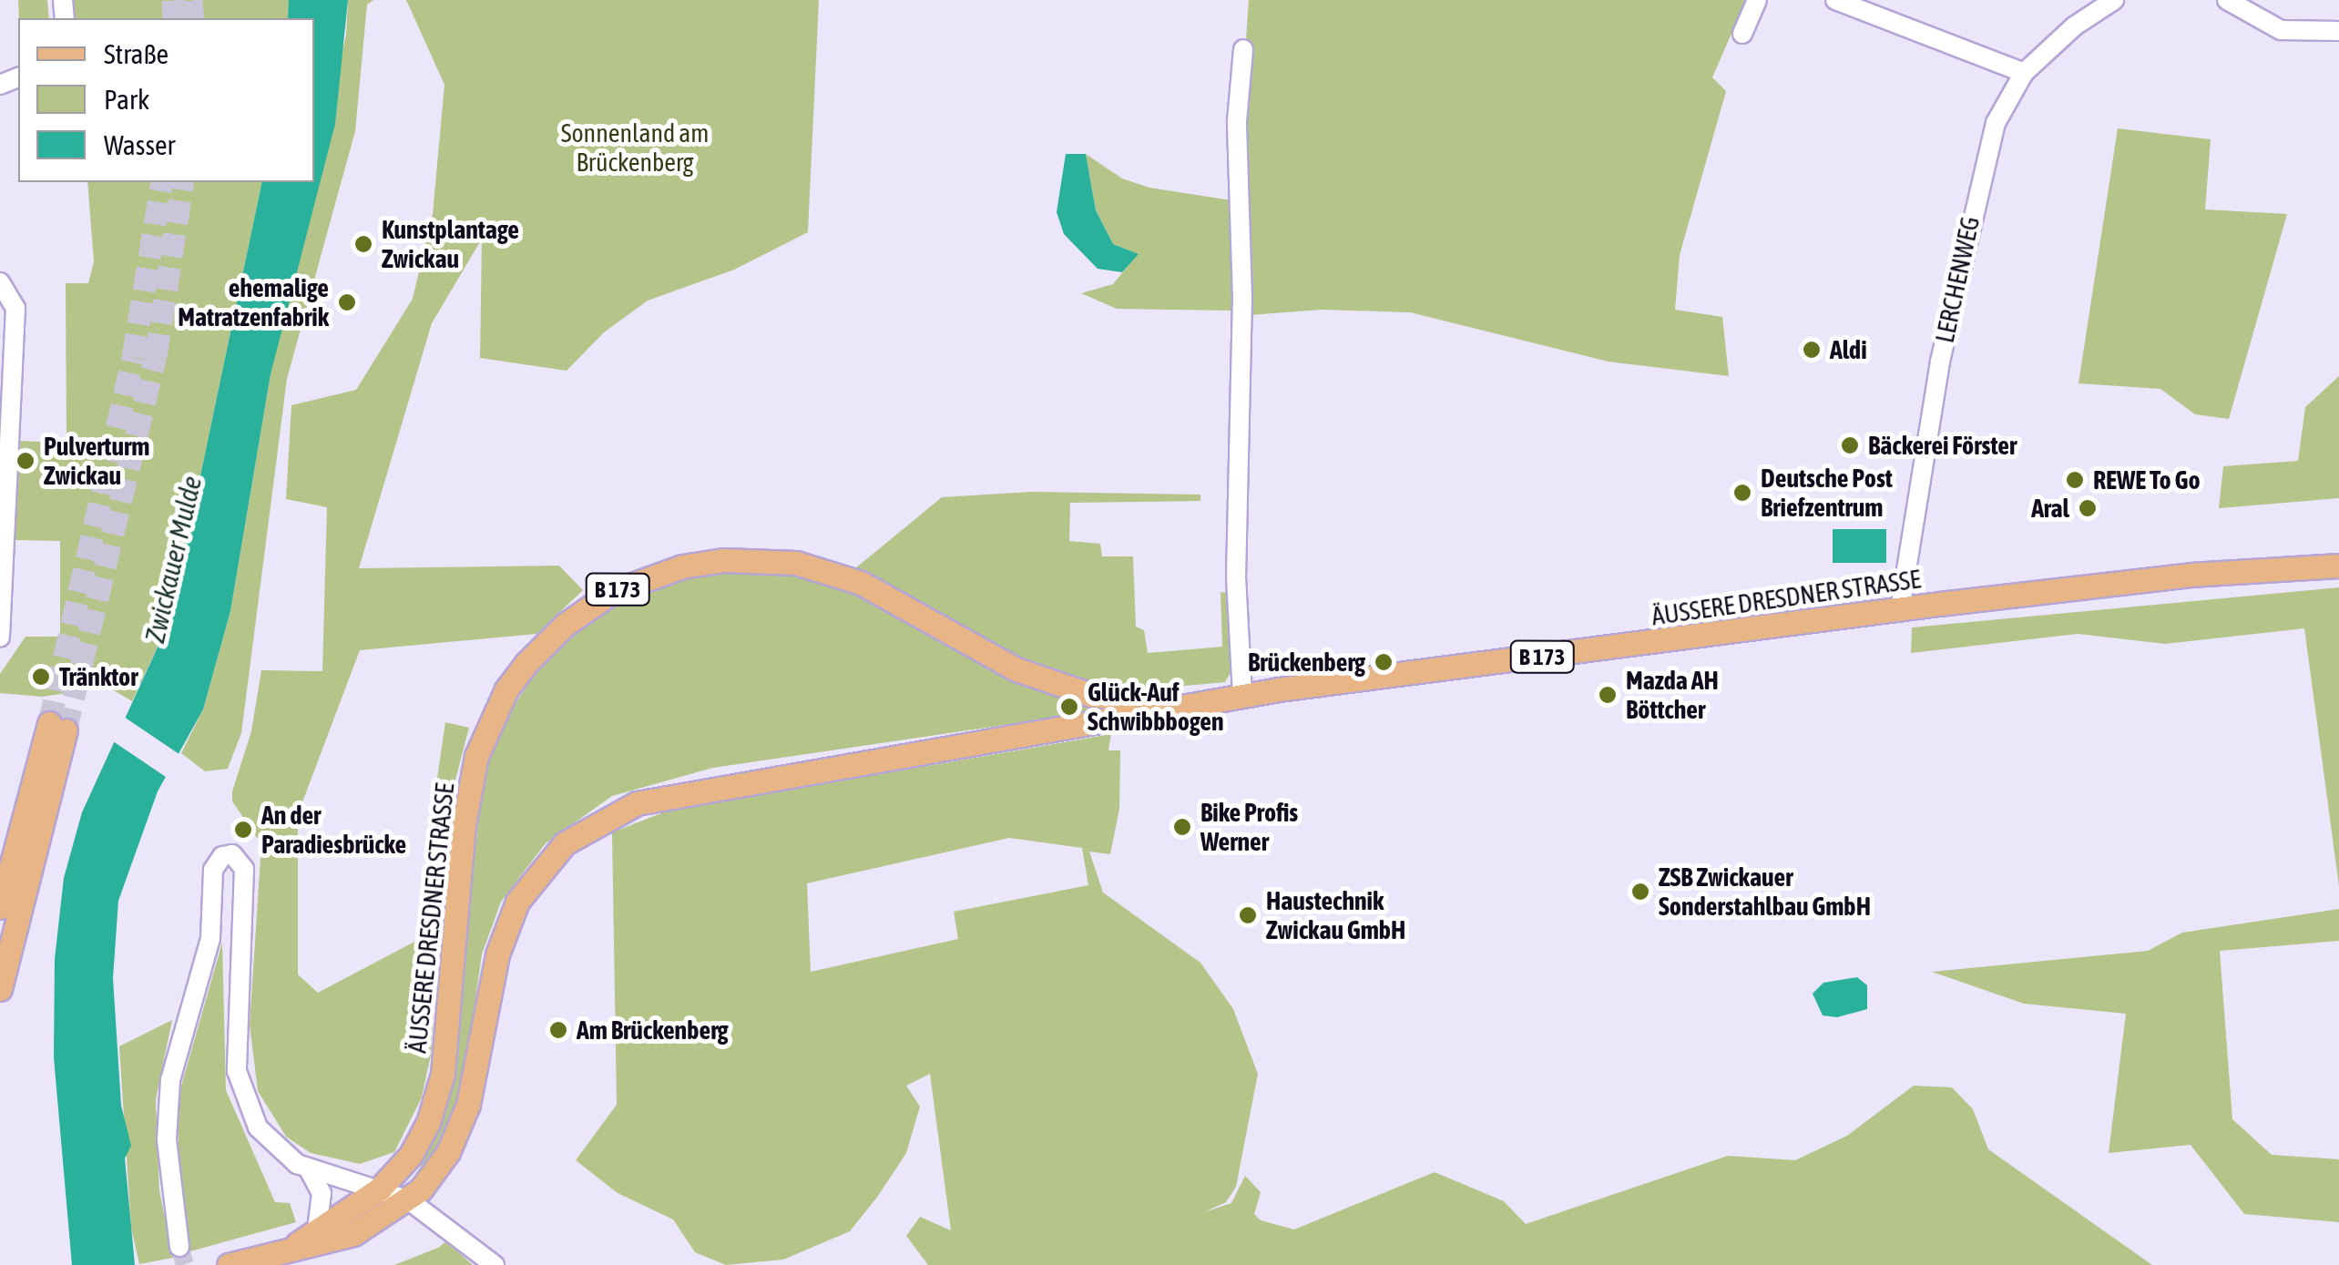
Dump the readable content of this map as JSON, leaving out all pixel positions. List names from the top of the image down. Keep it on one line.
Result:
{"streets":{"main road":["B 173","ÄUSSERE DRESDNER STRASSE"],"street":["LERCHENWEG"]},"crossings":[["LERCHENWEG","ÄUSSERE DRESDNER STRASSE"]],"water":["Zwickauer Mulde"],"parks":["Sonnenland am Brückenberg"],"places":["Kunstplantage Zwickau","ehemalige Matratzenfabrik","Aldi","Bäckerei Förster","Pulverturm Zwickau","REWE To Go","Deutsche Post Briefzentrum","Aral","Brückenberg","Tränktor","Mazda AH Böttcher","Glück-Auf Schwibbbogen","Bike Profis Werner","An der Paradiesbrücke","ZSB Zwickauer Sonderstahlbau GmbH","Haustechnik Zwickau GmbH","Am Brückenberg"],"legend":["Straße","Park","Wasser"]}
